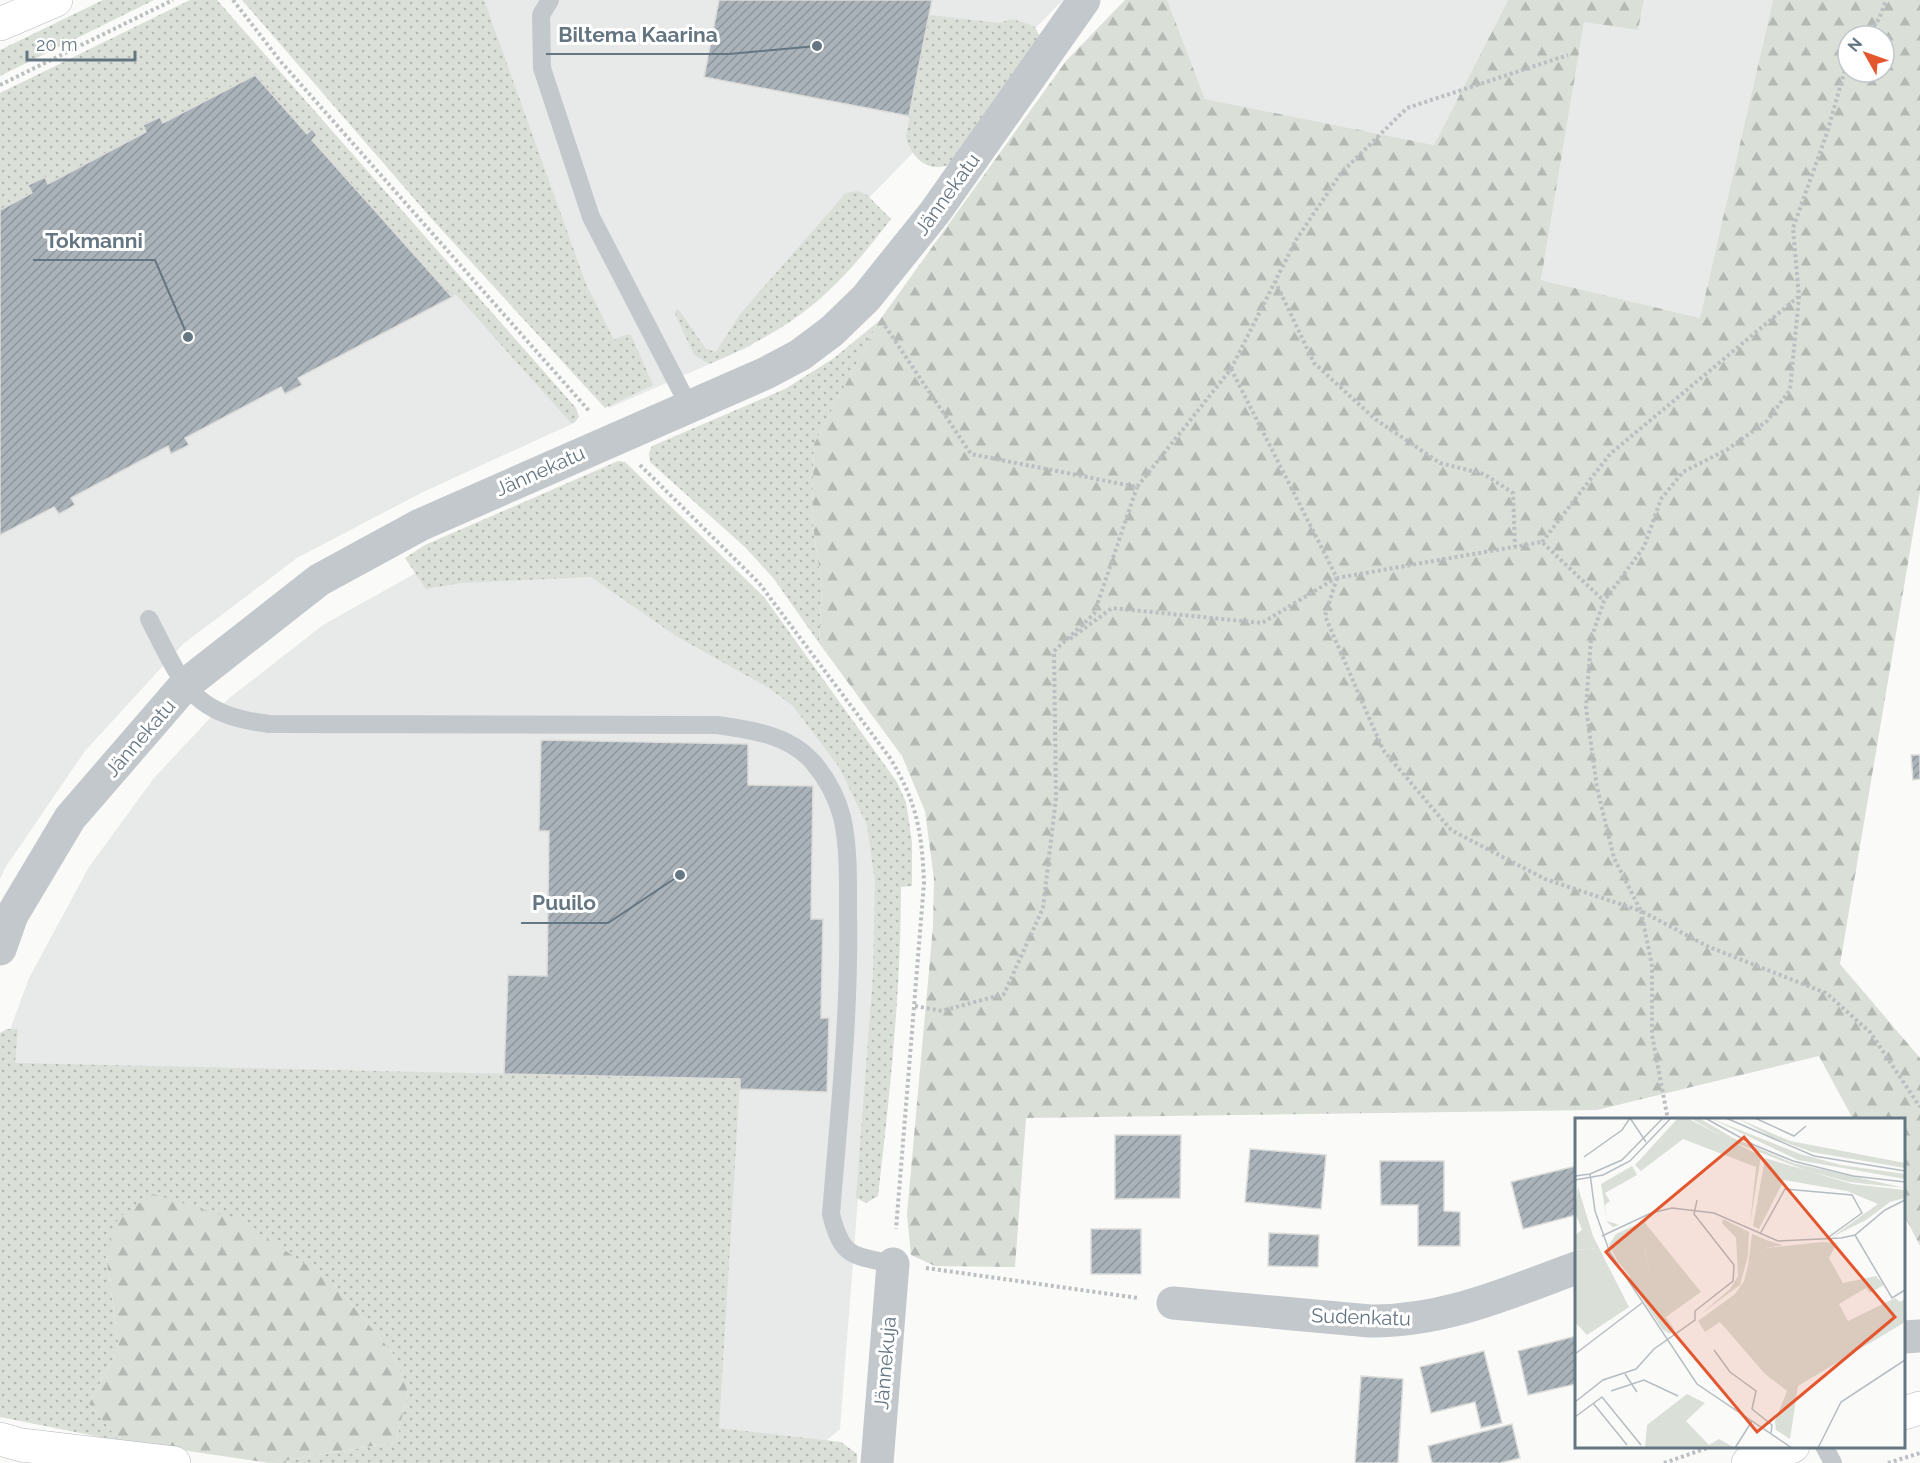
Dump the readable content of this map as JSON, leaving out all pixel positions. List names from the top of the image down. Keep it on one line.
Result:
{"streets":{"street":["Jännekatu","Sudenkatu","Jännekuja"]},"places":["Biltema Kaarina","Tokmanni","Puuilo"],"scale_bar":"20 m","north":"top left"}
